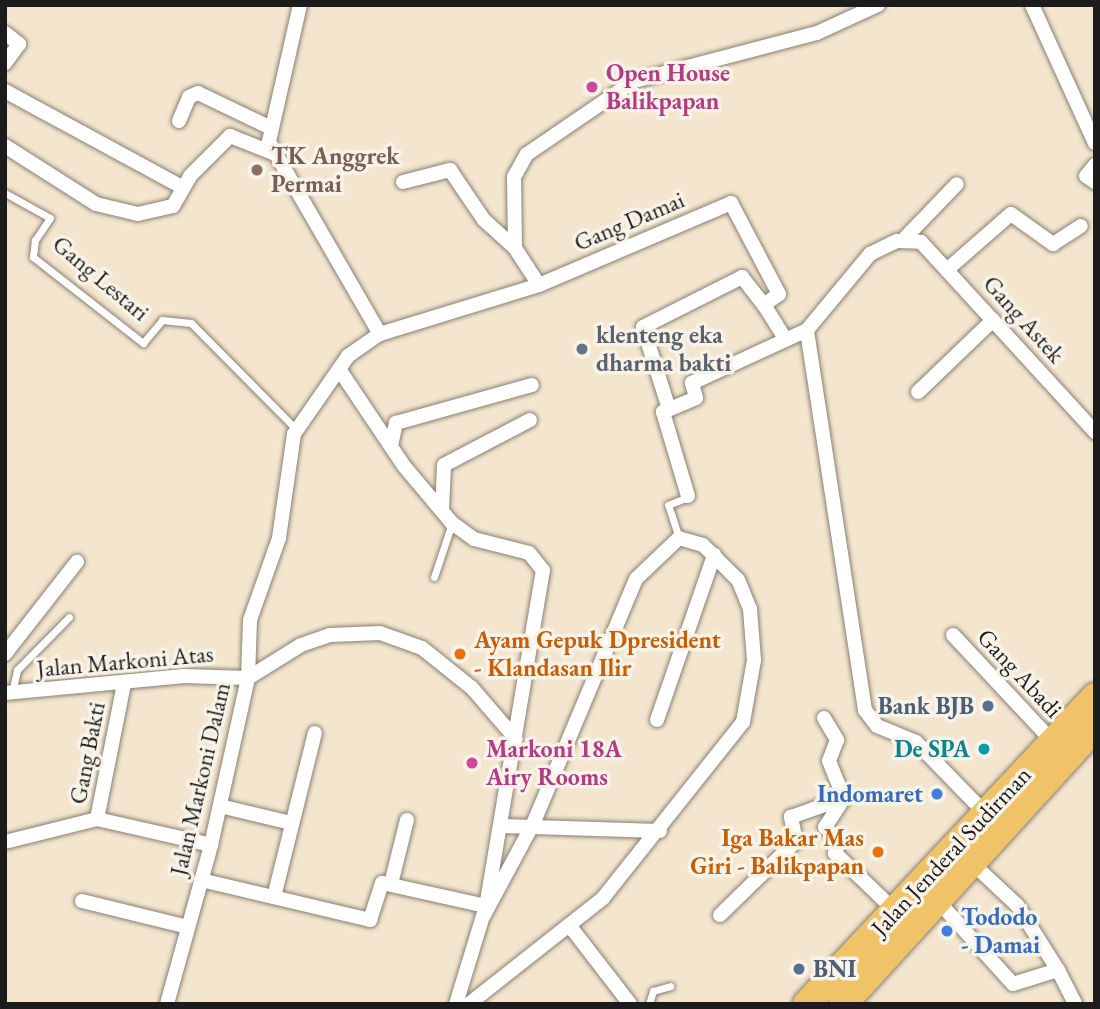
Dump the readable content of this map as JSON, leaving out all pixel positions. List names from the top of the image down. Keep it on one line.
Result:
{"streets":{"highway":["Jalan Jenderal Sudirman"],"street":["Gang Damai","Gang Astek","Jalan Markoni Atas","Gang Abadi","Gang Bakti","Jalan Markoni Dalam"],"lane":["Gang Lestari"]},"crossings":[["Gang Lestari","Jalan Markoni Dalam"],["Jalan Markoni Atas","Gang Bakti"],["Jalan Markoni Atas","Jalan Markoni Dalam"],["Gang Abadi","Jalan Jenderal Sudirman"]],"places":["Open House Balikpapan","TK Anggrek Permai","klenteng eka dharma bakti","Ayam Gepuk Dpresident - Klandasan Ilir","Bank BJB","De SPA","Markoni 18A Airy Rooms","Indomaret","Iga Bakar Mas Giri - Balikpapan","Tododo - Damai","BNI"]}
